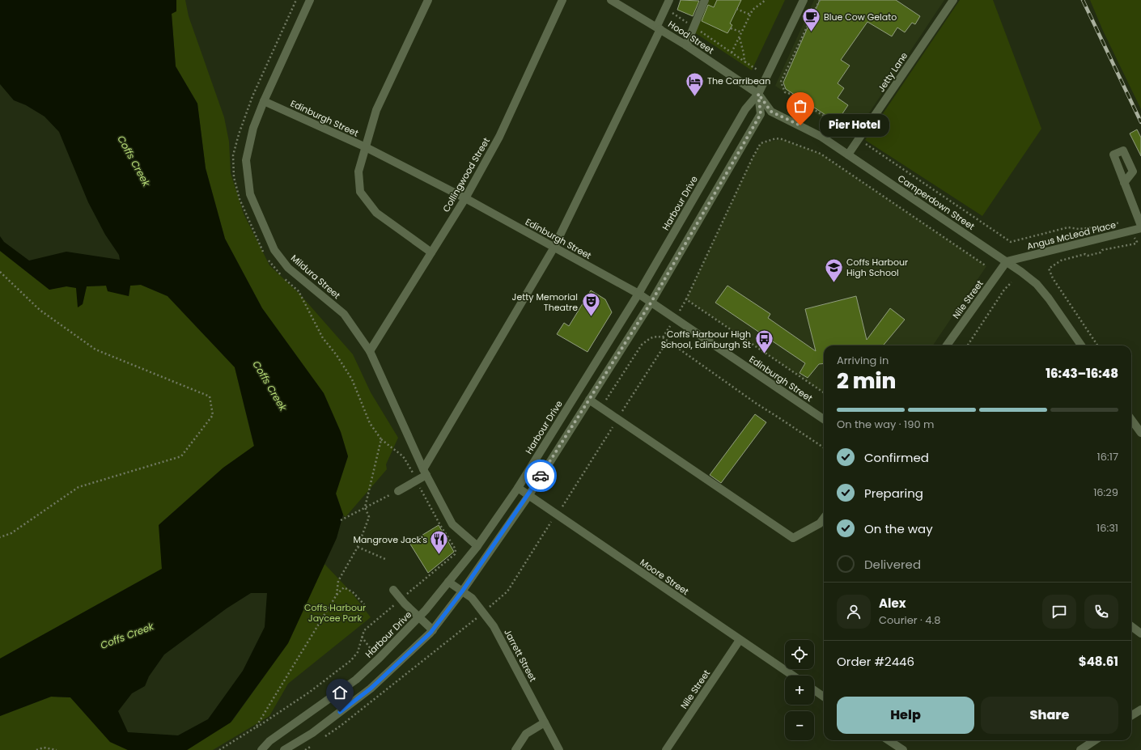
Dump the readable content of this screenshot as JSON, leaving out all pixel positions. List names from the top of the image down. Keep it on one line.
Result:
{"streets":{"street":["Hood Street","Jetty Lane","Edinburgh Street","Collingwood Street","Camperdown Street","Harbour Drive","Angus McLeod Place","Mildura Street","Nile Street","Moore Street","Jarrett Street"]},"crossings":[["Hood Street","Camperdown Street"],["Hood Street","Harbour Drive"],["Jetty Lane","Camperdown Street"],["Edinburgh Street","Collingwood Street"],["Edinburgh Street","Harbour Drive"],["Edinburgh Street","Mildura Street"],["Collingwood Street","Mildura Street"],["Camperdown Street","Harbour Drive"],["Camperdown Street","Angus McLeod Place"],["Camperdown Street","Nile Street"],["Harbour Drive","Mildura Street"],["Harbour Drive","Moore Street"],["Harbour Drive","Jarrett Street"],["Angus McLeod Place","Nile Street"],["Nile Street","Moore Street"]],"water":["Coffs Creek"],"parks":["Coffs Harbour Jaycee Park"],"places":{"cafe":["Blue Cow Gelato"],"hotel":["The Carribean"],"other":["Pier Hotel"],"school or university":["Coffs Harbour High School"],"theatre":["Jetty Memorial Theatre"],"bus stop":["Coffs Harbour High School, Edinburgh St"],"restaurant":["Mangrove Jack's"]},"page":{"bubble":"Pier Hotel","heading":["2 min","Arriving in","16:43–16:48"],"panel":["Alex","Courier · 4.8","Order #2446","$48.61"],"bar":"On the way · 190 m","list":[["Confirmed","16:17"],["Preparing","16:29"],["On the way","16:31"],"Delivered"],"map_buttons":["+","−"],"buttons":["Help","Share"]}}
